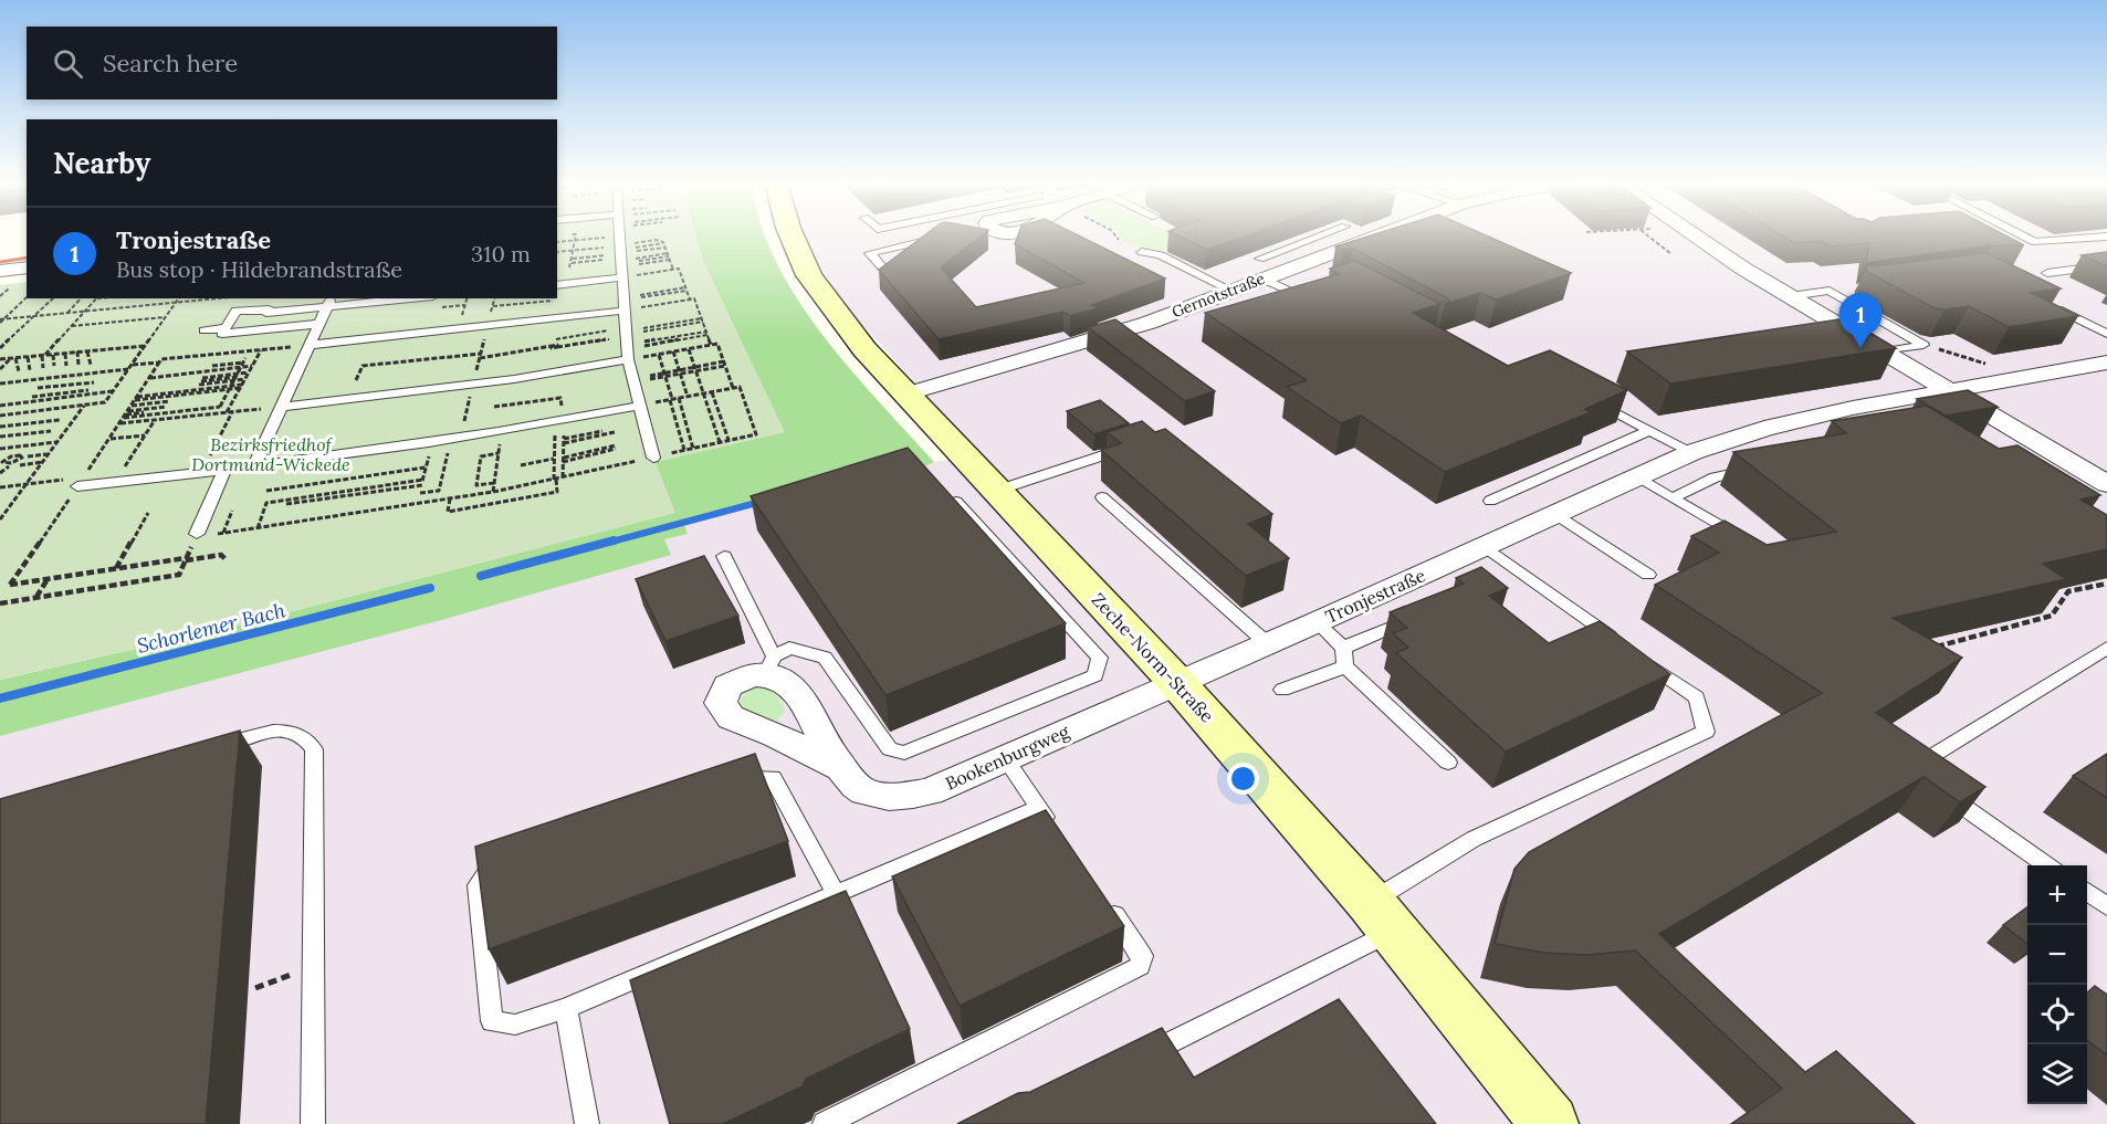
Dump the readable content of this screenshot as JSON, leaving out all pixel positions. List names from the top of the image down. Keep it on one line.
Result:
{"streets":{"main road":["Zeche-Norm-Straße"],"street":["Gernotstraße","Tronjestraße","Bookenburgweg"]},"crossings":[["Gernotstraße","Zeche-Norm-Straße"],["Tronjestraße","Zeche-Norm-Straße"],["Tronjestraße","Bookenburgweg"],["Zeche-Norm-Straße","Bookenburgweg"]],"water":["Schorlemer Bach"],"parks":["Bezirksfriedhof Dortmund-Wickede"],"page":{"search":"Search here","heading":"Nearby","list":[{"mark":"1","name":"Tronjestraße","note":"Bus stop · Hildebrandstraße","value":"310 m"}],"pins":"1","map_buttons":["+","−"]}}
